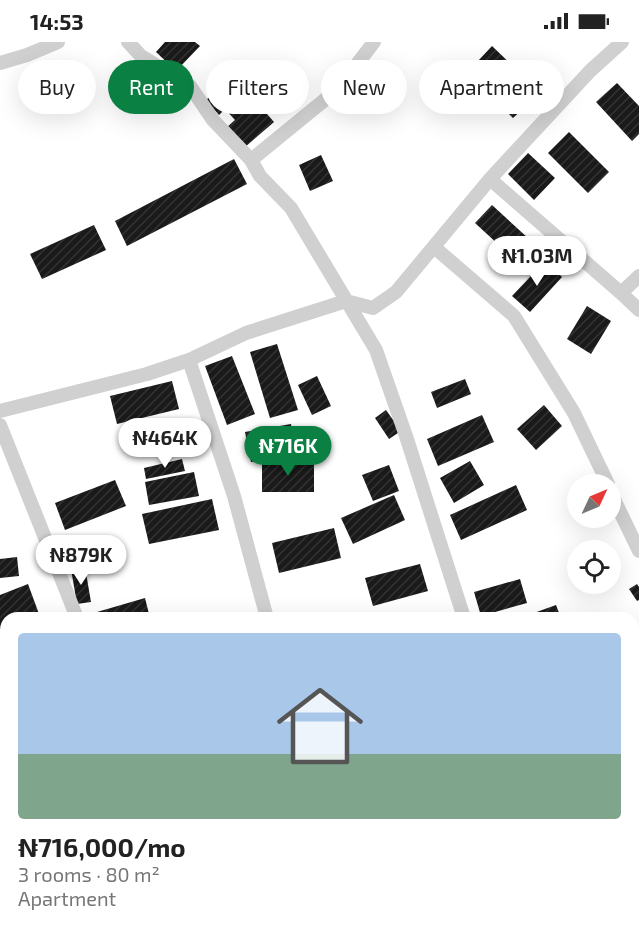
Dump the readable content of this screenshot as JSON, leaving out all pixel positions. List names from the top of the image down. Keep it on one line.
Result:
{"north":"top right","page":{"status":"14:53","chip":["Buy","Rent","Filters","New","Apartment"],"price":["₦1.03M","₦464K","₦716K","₦879K"],"list":[{"name":"₦716,000/mo","note":"3 rooms · 80 m² · Apartment"}]}}
